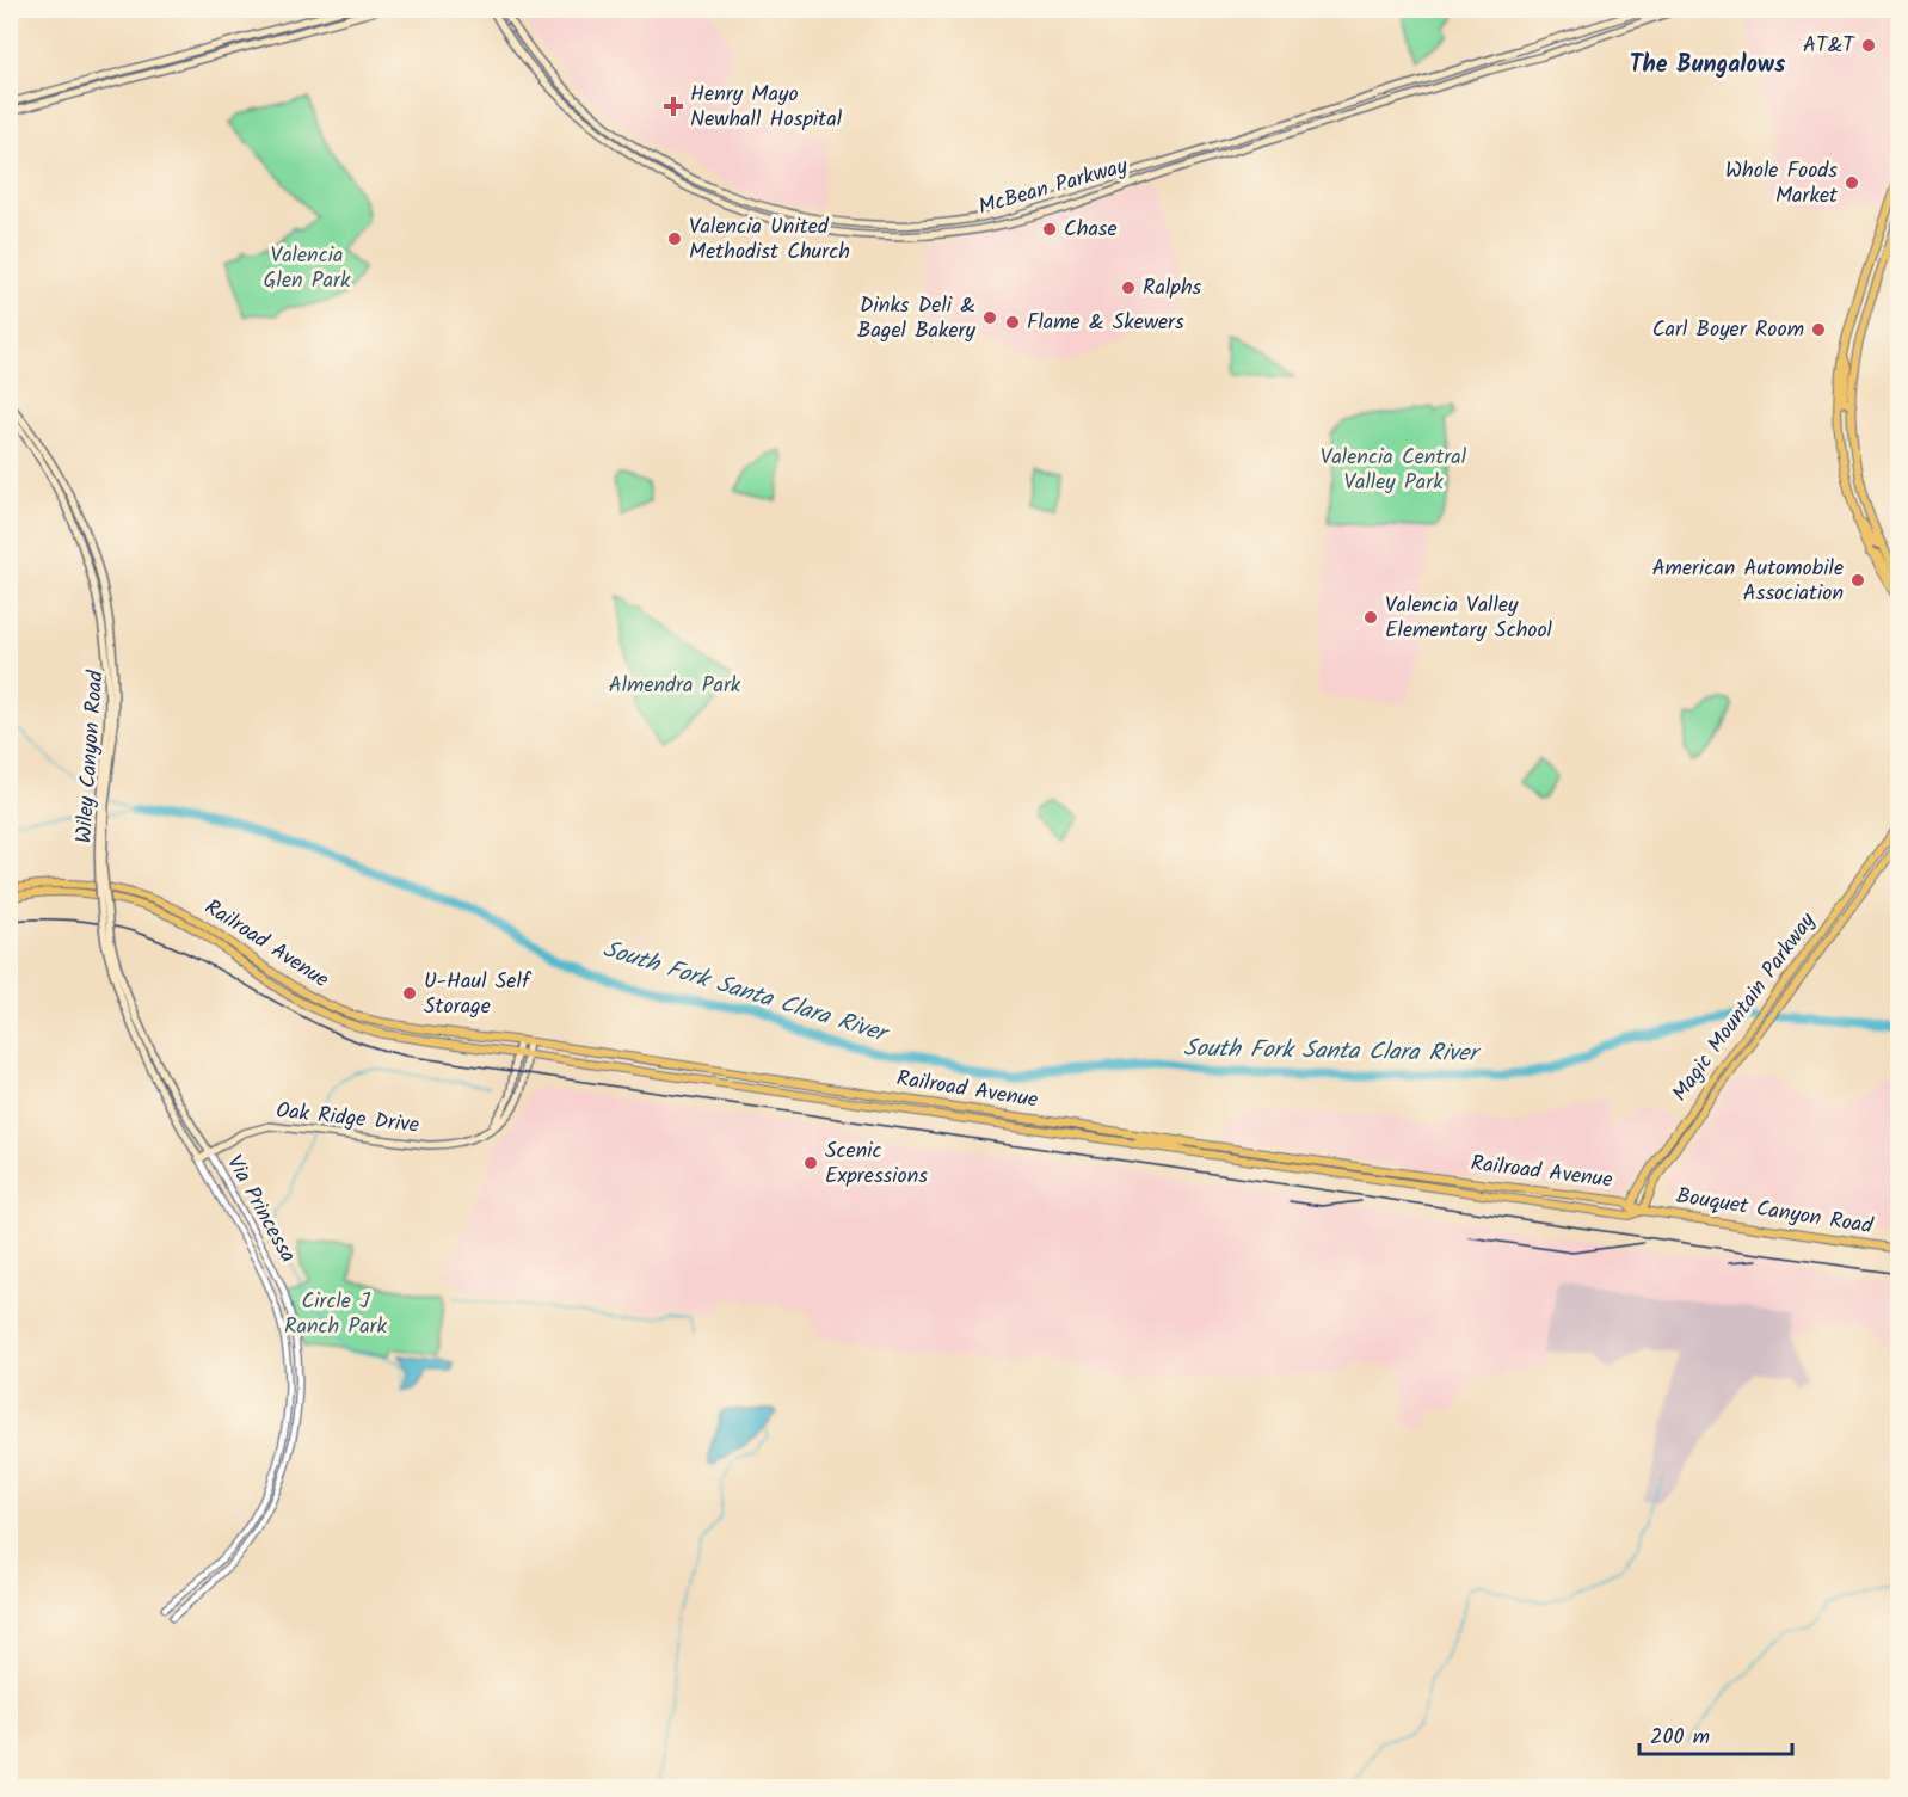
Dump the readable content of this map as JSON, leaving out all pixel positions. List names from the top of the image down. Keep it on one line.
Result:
{"streets":{"main road":["McBean Parkway","Wiley Canyon Road","Railroad Avenue","Magic Mountain Parkway","Oak Ridge Drive","Via Princessa","Bouquet Canyon Road"]},"crossings":[["Wiley Canyon Road","Via Princessa"],["Railroad Avenue","Magic Mountain Parkway"],["Railroad Avenue","Oak Ridge Drive"],["Railroad Avenue","Bouquet Canyon Road"],["Magic Mountain Parkway","Bouquet Canyon Road"],["Oak Ridge Drive","Via Princessa"]],"districts":["The Bungalows"],"water":["South Fork Santa Clara River"],"parks":["Valencia Glen Park","Valencia Central Valley Park","Almendra Park","Circle J Ranch Park"],"places":{"other":["AT&T","Whole Foods Market","Chase","Valencia United Methodist Church","Ralphs","Dinks Deli & Bagel Bakery","Flame & Skewers","Carl Boyer Room","American Automobile Association","Valencia Valley Elementary School","U-Haul Self Storage","Scenic Expressions"],"health":["Henry Mayo Newhall Hospital"]},"scale_bar":"200 m"}
